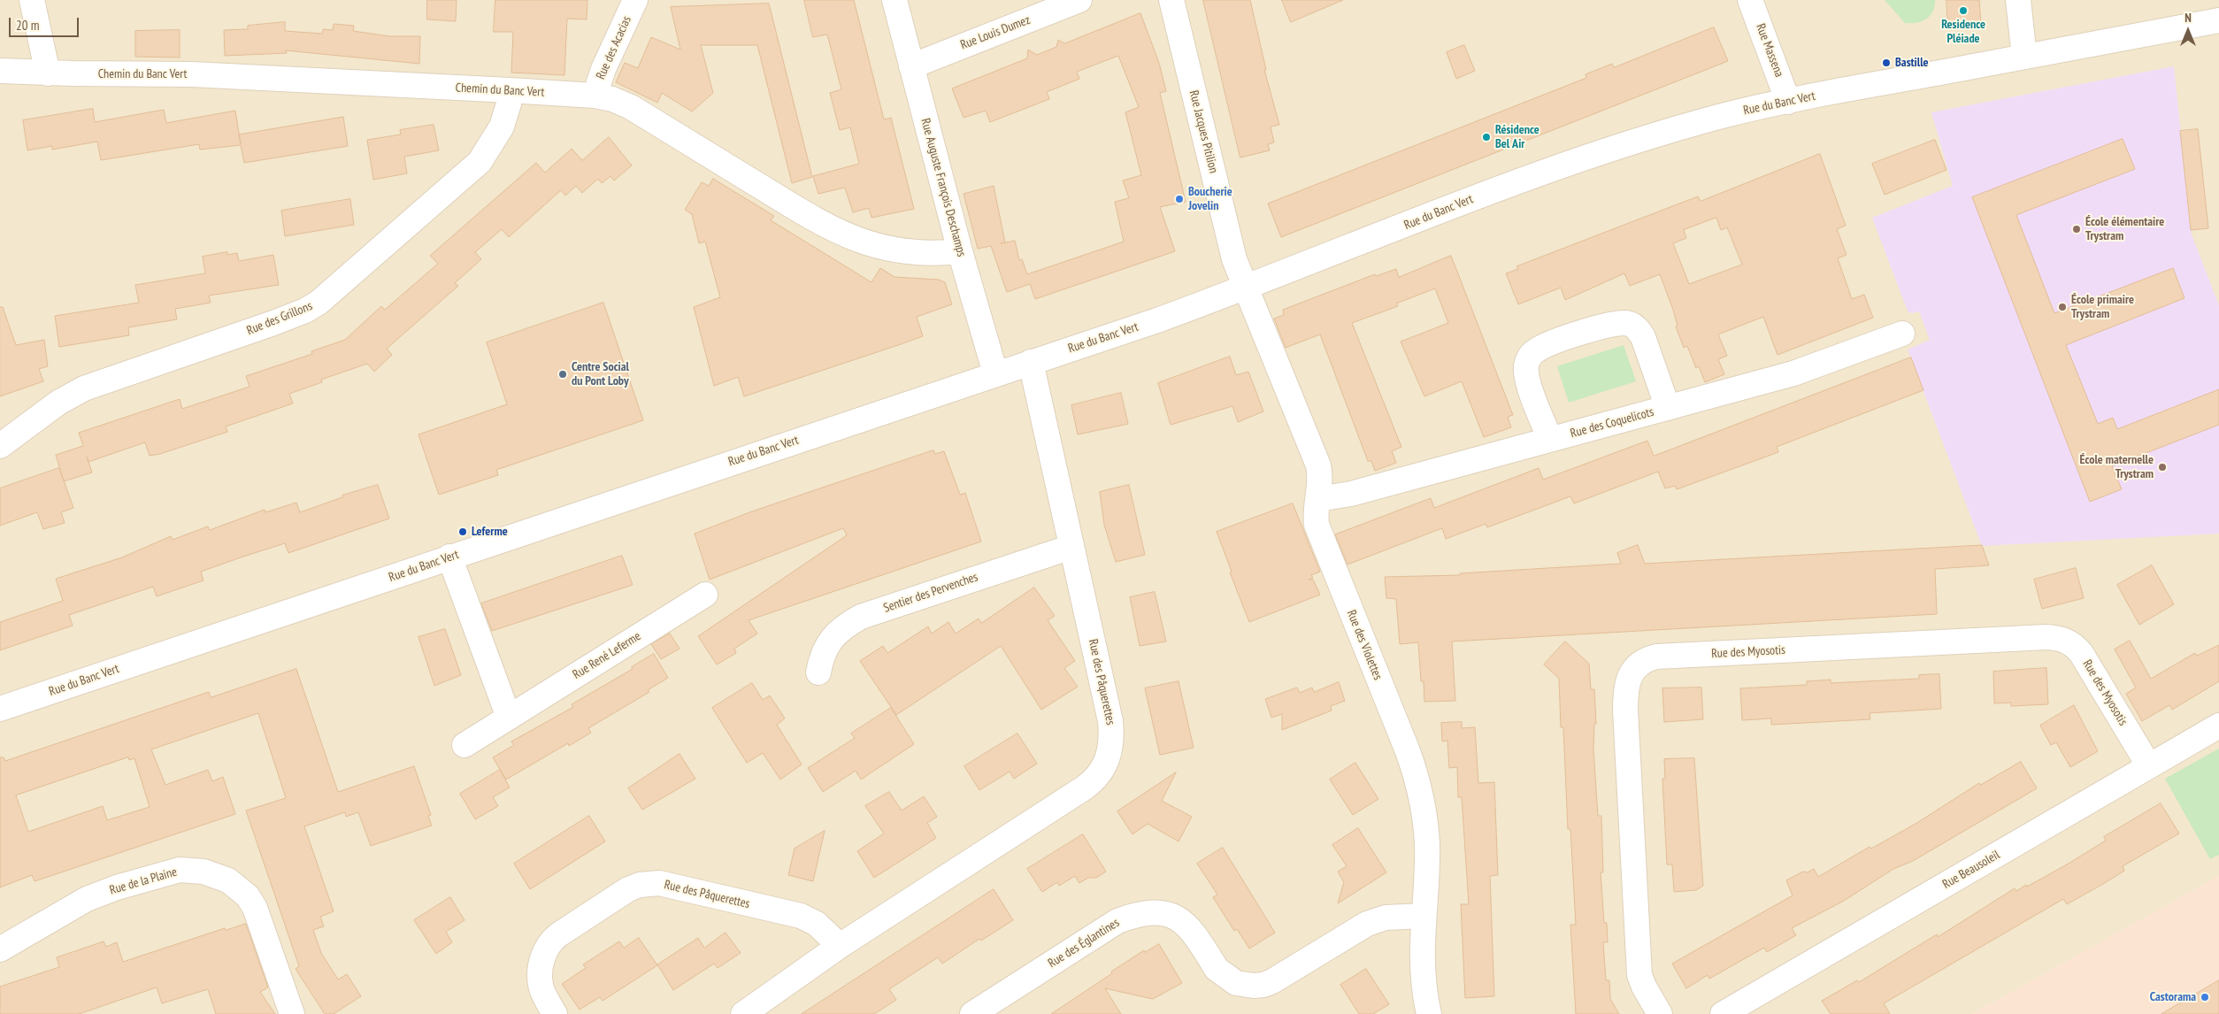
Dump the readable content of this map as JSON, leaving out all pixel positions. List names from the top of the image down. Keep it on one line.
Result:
{"streets":{"street":["Rue Louis Dumez","Rue des Acacias","Rue Massena","Chemin du Banc Vert","Rue du Banc Vert","Rue Jacques Pitilion","Rue Auguste François Deschamps","Rue des Grillons","Rue des Coquelicots","Sentier des Pervenches","Rue des Violettes","Rue des Myosotis","Rue René Leferme","Rue des Pâquerettes","Rue Beausoleil","Rue de la Plaine","Rue des Églantines"]},"crossings":[["Rue Louis Dumez","Rue Auguste François Deschamps"],["Rue des Acacias","Chemin du Banc Vert"],["Rue Massena","Rue du Banc Vert"],["Chemin du Banc Vert","Rue Auguste François Deschamps"],["Chemin du Banc Vert","Rue des Grillons"],["Rue du Banc Vert","Rue Jacques Pitilion"],["Rue du Banc Vert","Rue Auguste François Deschamps"],["Rue du Banc Vert","Rue des Violettes"],["Rue du Banc Vert","Rue des Pâquerettes"],["Rue Jacques Pitilion","Rue des Violettes"],["Rue des Coquelicots","Rue des Violettes"],["Sentier des Pervenches","Rue des Pâquerettes"],["Rue des Violettes","Rue des Églantines"],["Rue des Myosotis","Rue Beausoleil"]],"places":["Residence Pléiade","Bastille","Résidence Bel Air","Boucherie Jovelin","École élémentaire Trystram","École primaire Trystram","Centre Social du Pont Loby","École maternelle Trystram","Leferme","Castorama"],"scale_bar":"20 m","north":"top"}
